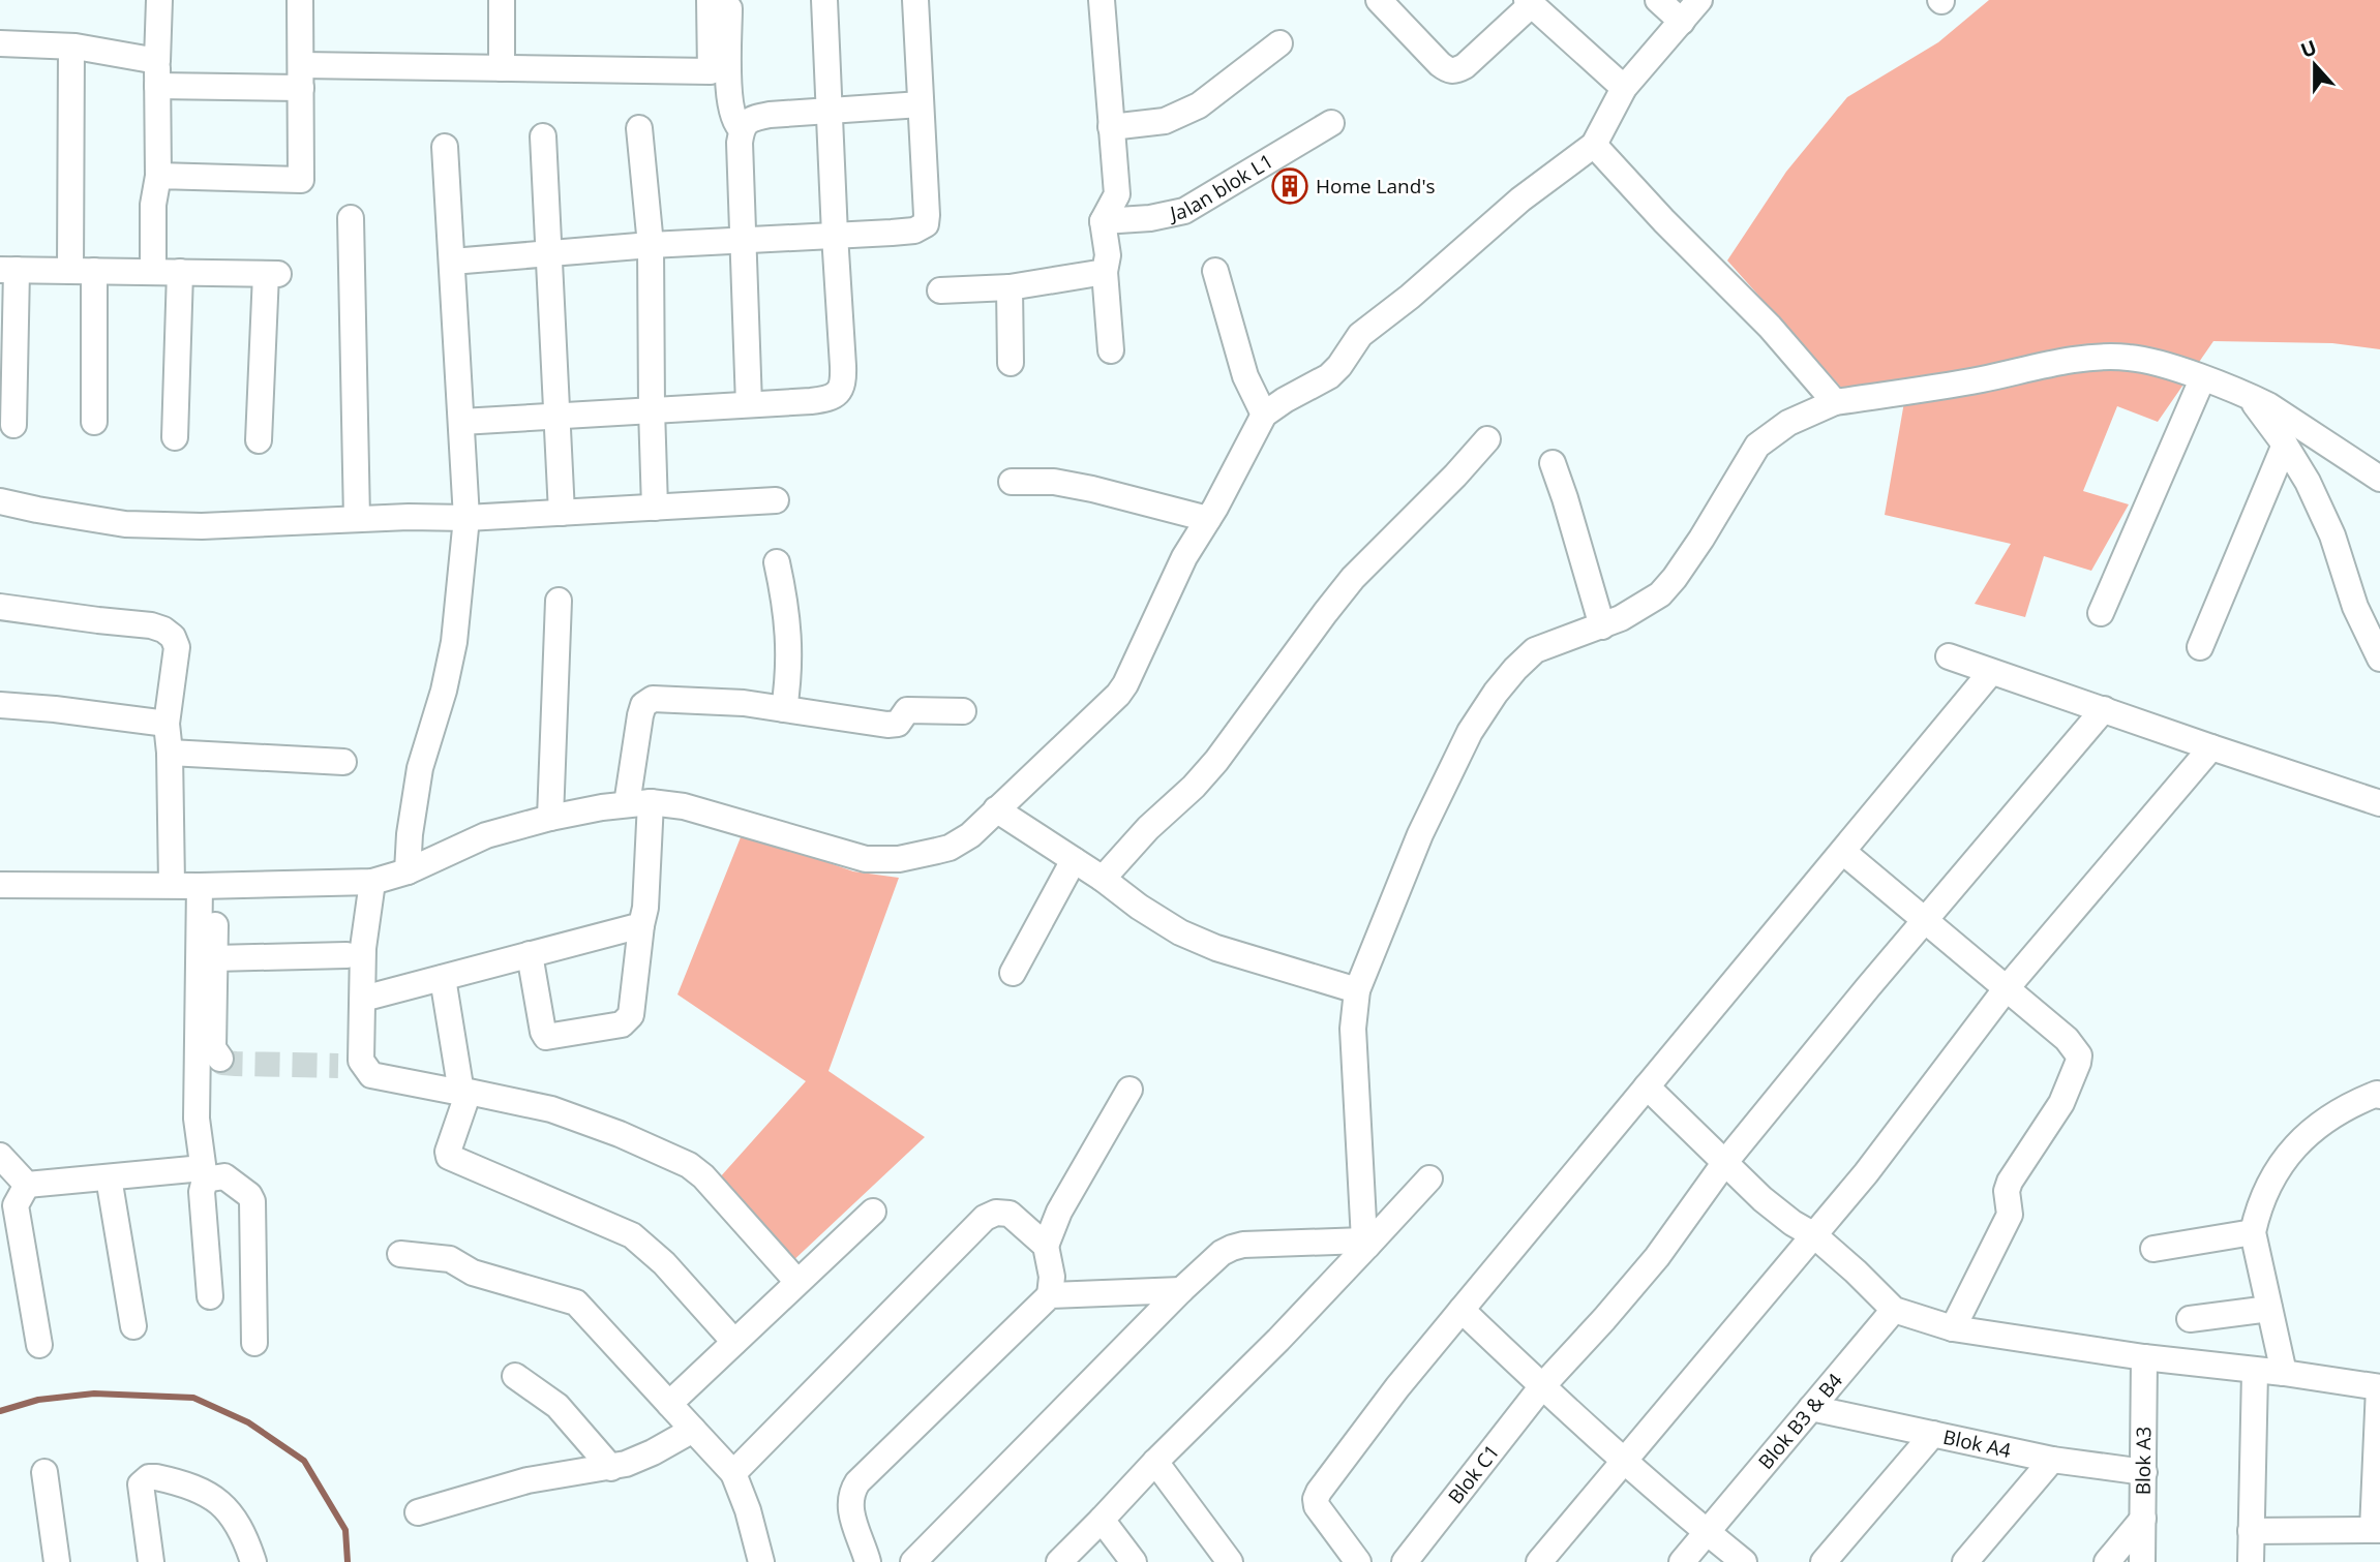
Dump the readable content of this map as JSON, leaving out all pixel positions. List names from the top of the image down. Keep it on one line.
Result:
{"streets":{"street":["Jalan blok L1","Blok B3 & B4","Blok A4","Blok A3","Blok C1"]},"crossings":[["Blok B3 & B4","Blok A4"],["Blok A4","Blok A3"]],"places":{"building":["Home Land's"]},"north":"top"}
